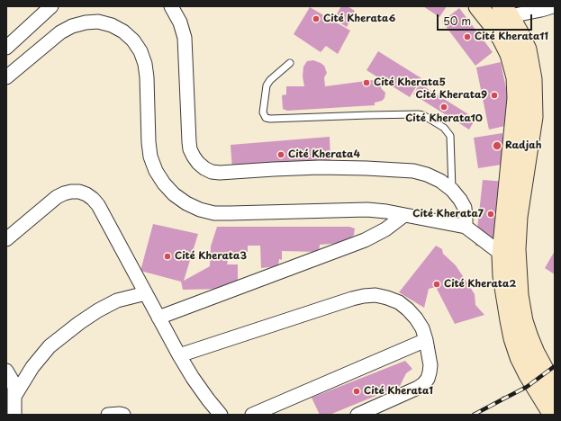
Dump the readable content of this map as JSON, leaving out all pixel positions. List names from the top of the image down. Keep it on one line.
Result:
{"places":["Cité Kherata6","Cité Kherata11","Cité Kherata5","Cité Kherata9","Cité Kherata10","Radjah","Cité Kherata4","Cité Kherata7","Cité Kherata3","Cité Kherata2","Cité Kherata1"],"scale_bar":"50 m"}
